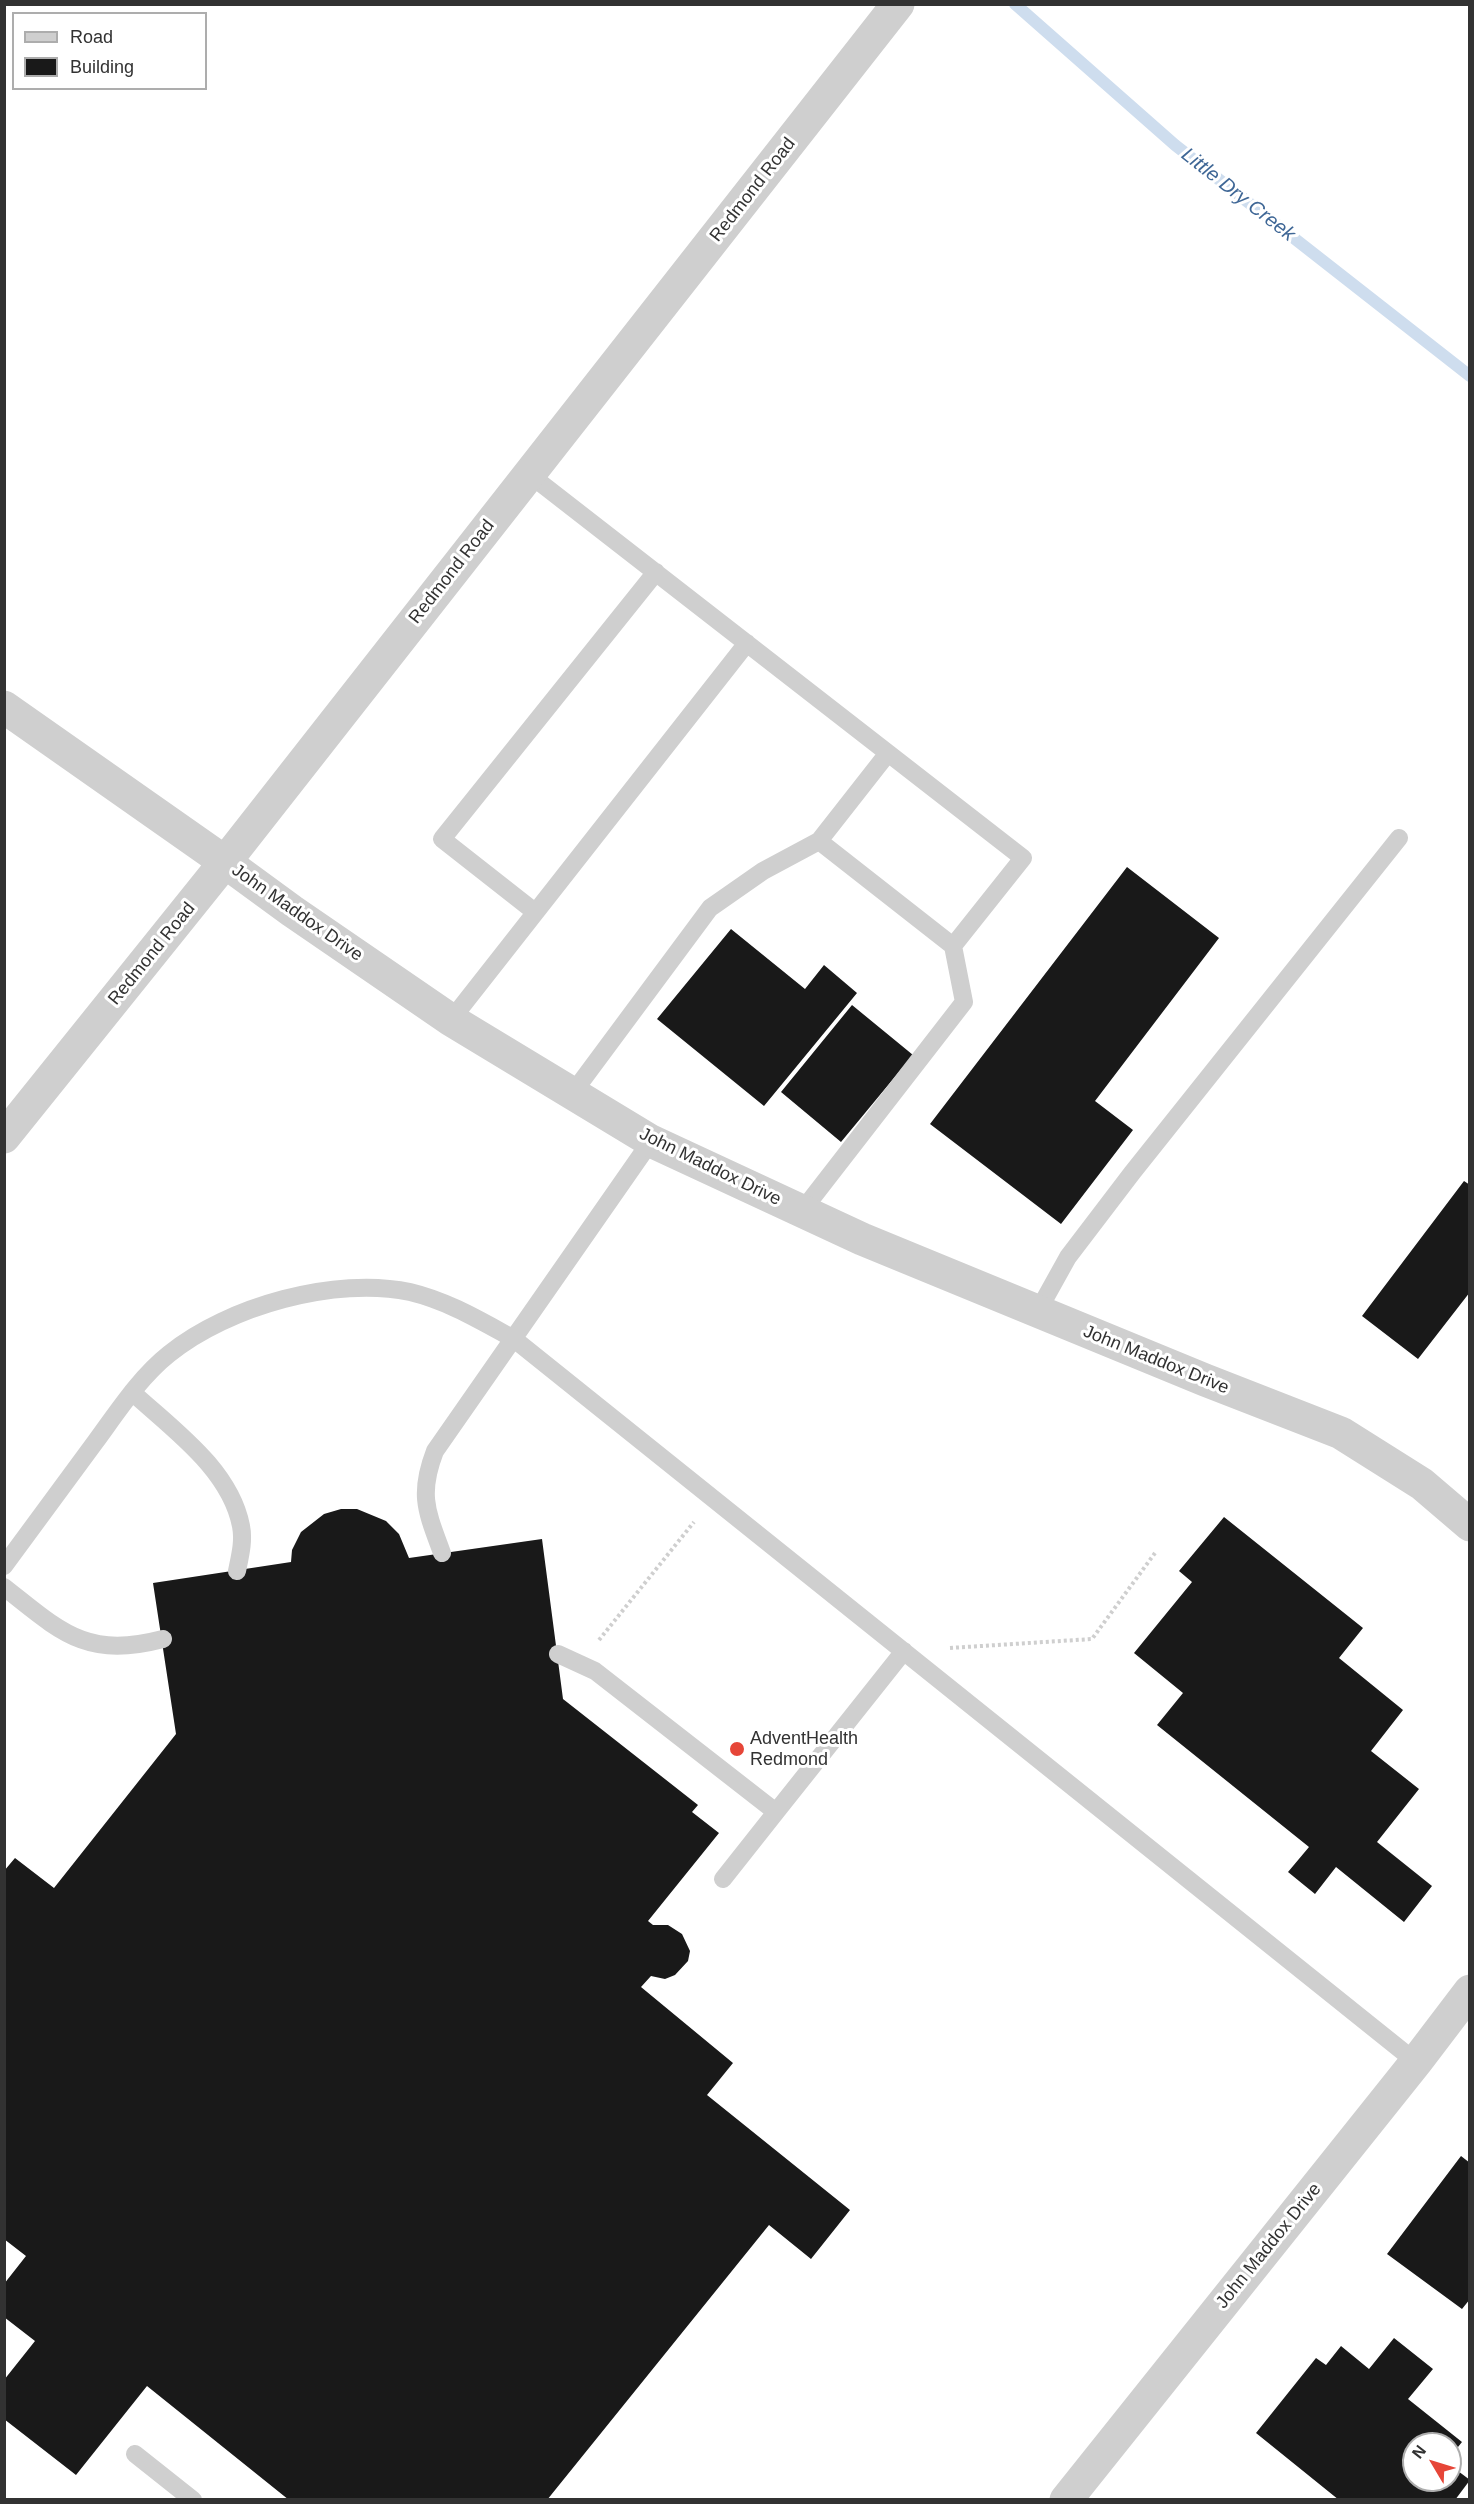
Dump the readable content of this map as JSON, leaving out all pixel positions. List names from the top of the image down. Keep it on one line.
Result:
{"streets":{"street":["Redmond Road","John Maddox Drive"]},"crossings":[["Redmond Road","John Maddox Drive"]],"water":["Little Dry Creek"],"places":["AdventHealth Redmond"],"legend":["Road","Building"],"north":"top left"}
